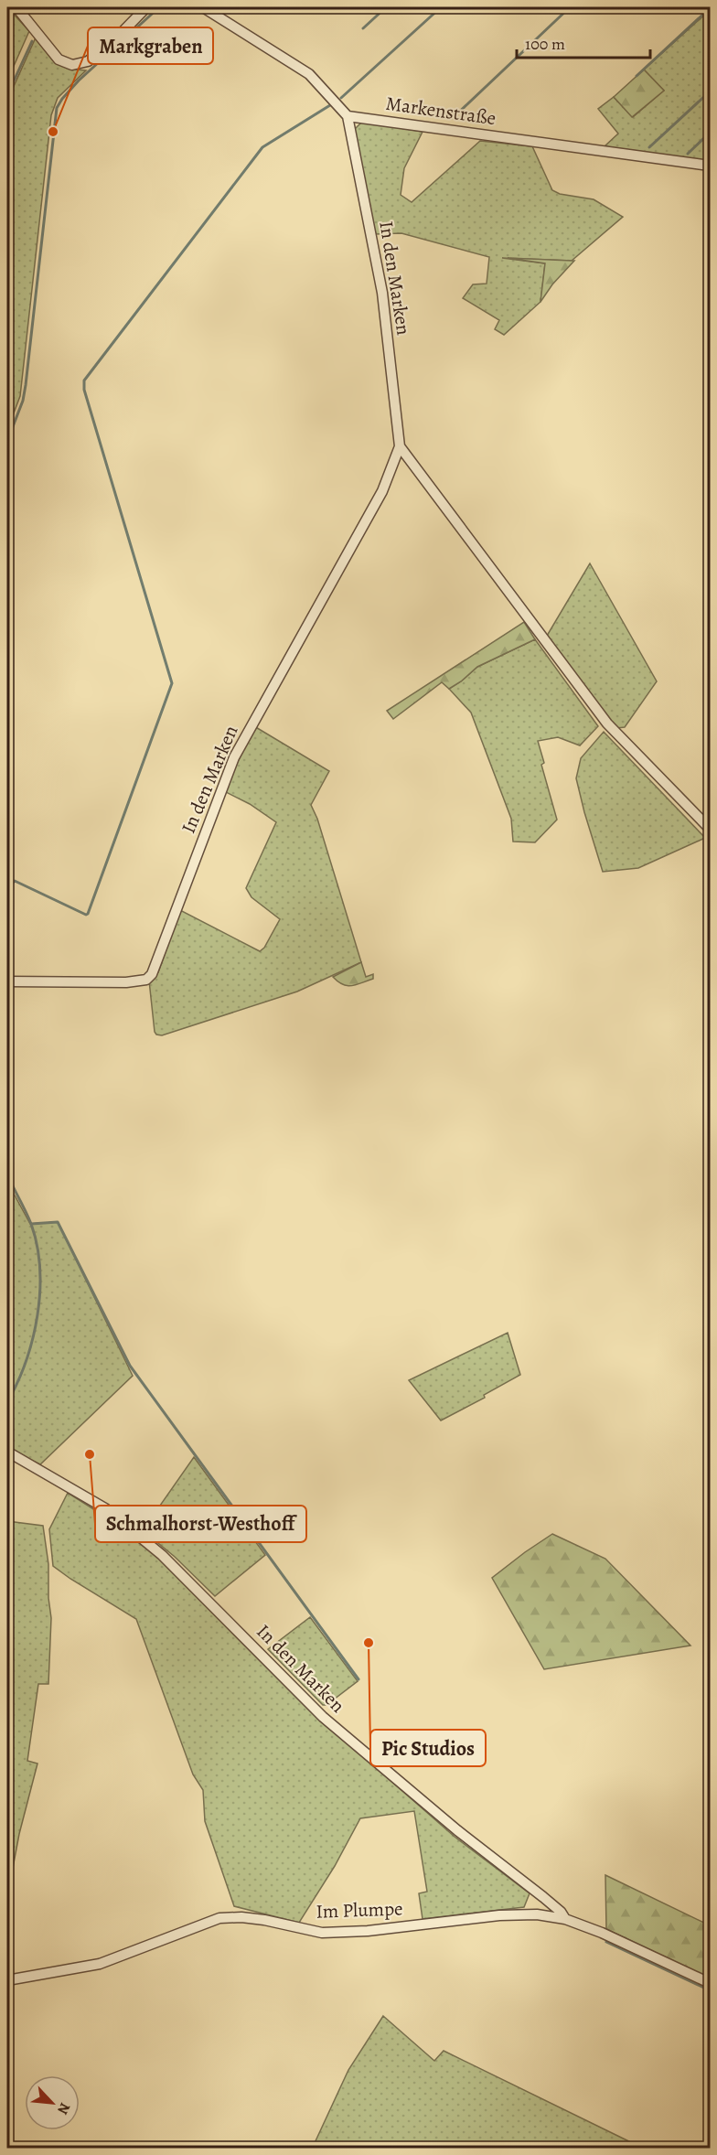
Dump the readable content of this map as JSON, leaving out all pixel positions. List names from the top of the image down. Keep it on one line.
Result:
{"streets":{"street":["Markenstraße","In den Marken","Im Plumpe"]},"crossings":[["Markenstraße","In den Marken"],["In den Marken","Im Plumpe"]],"places":["Markgraben","Schmalhorst-Westhoff","Pic Studios"],"scale_bar":"100 m","north":"bottom right"}
